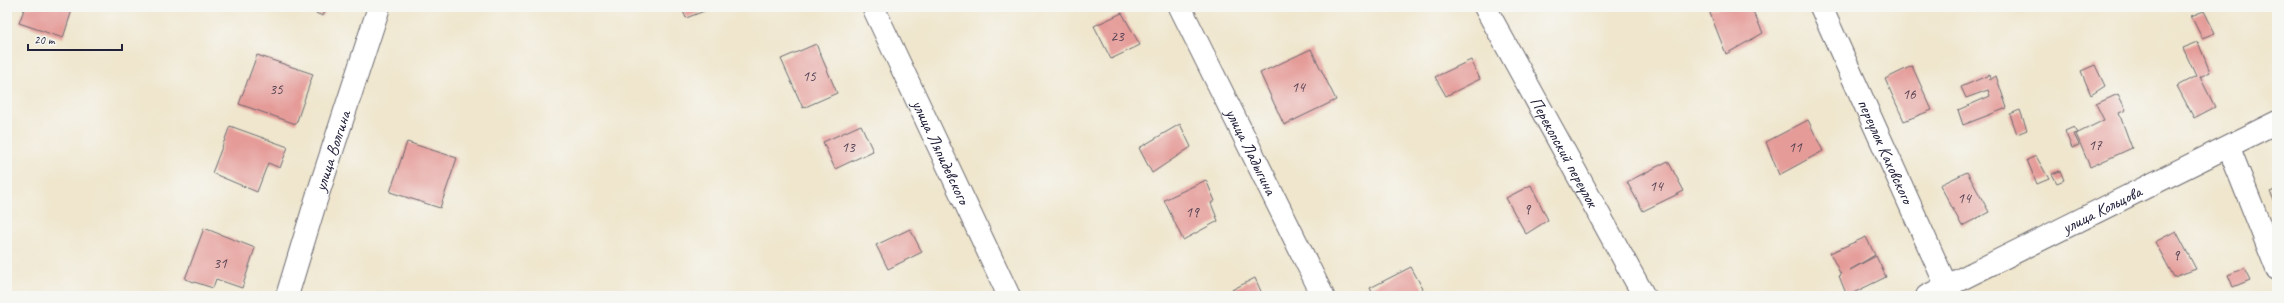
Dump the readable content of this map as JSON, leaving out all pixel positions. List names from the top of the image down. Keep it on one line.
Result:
{"streets":{"street":["улица Волгина","улица Ляпидевского","улица Ладыгина","Перекопский переулок","переулок Каховского","улица Кольцова"]},"crossings":[["переулок Каховского","улица Кольцова"]],"house_numbers":["23","15","14","35","16","17","13","11","14","14","9","19","9","31"],"scale_bar":"20 m"}
